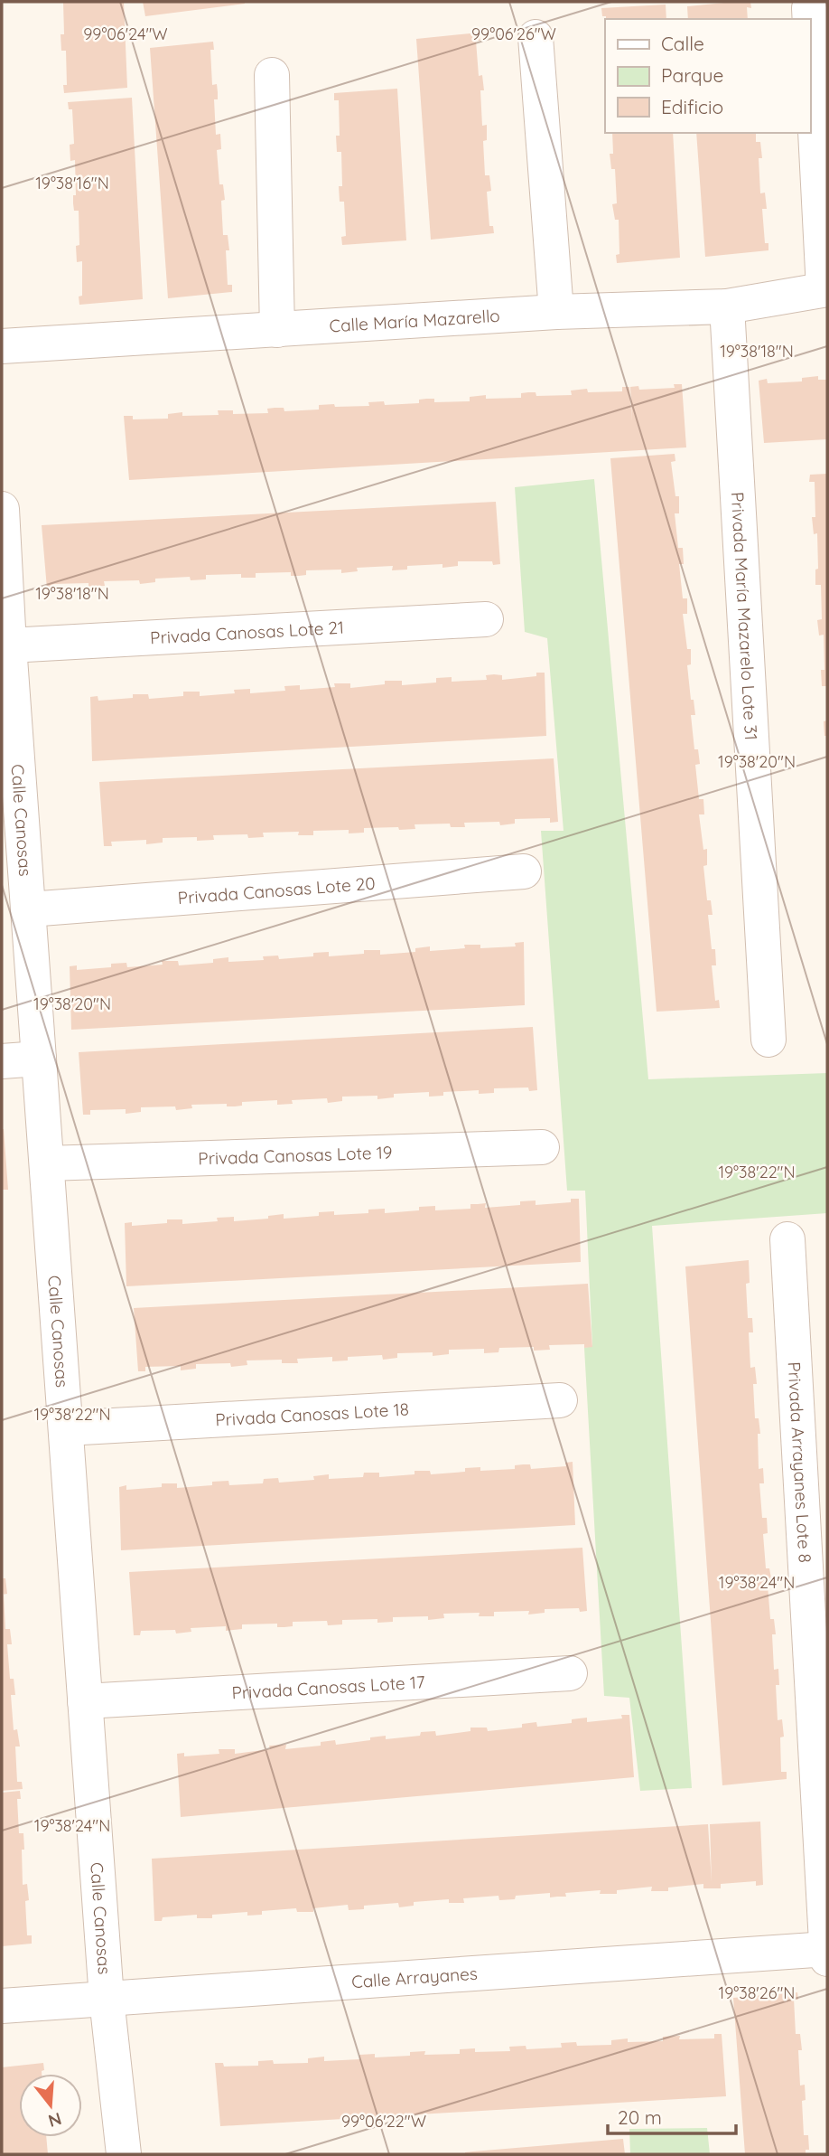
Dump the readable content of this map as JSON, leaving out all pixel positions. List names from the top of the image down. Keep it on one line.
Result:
{"streets":{"street":["Calle María Mazarello","Privada María Mazarelo Lote 31","Privada Canosas Lote 21","Calle Canosas","Privada Canosas Lote 20","Privada Canosas Lote 19","Privada Canosas Lote 18","Privada Arrayanes Lote 8","Privada Canosas Lote 17","Calle Arrayanes"]},"crossings":[["Calle María Mazarello","Privada María Mazarelo Lote 31"],["Privada Canosas Lote 21","Calle Canosas"],["Calle Canosas","Privada Canosas Lote 20"],["Calle Canosas","Privada Canosas Lote 19"],["Calle Canosas","Privada Canosas Lote 18"],["Calle Canosas","Privada Canosas Lote 17"],["Calle Canosas","Calle Arrayanes"],["Privada Arrayanes Lote 8","Calle Arrayanes"]],"legend":["Calle","Parque","Edificio"],"scale_bar":"20 m","north":"bottom","coordinates":["99°06'24\"W","99°06'26\"W","19°38'16\"N","19°38'18\"N","19°38'20\"N","19°38'22\"N","19°38'24\"N","19°38'26\"N","99°06'22\"W"]}
